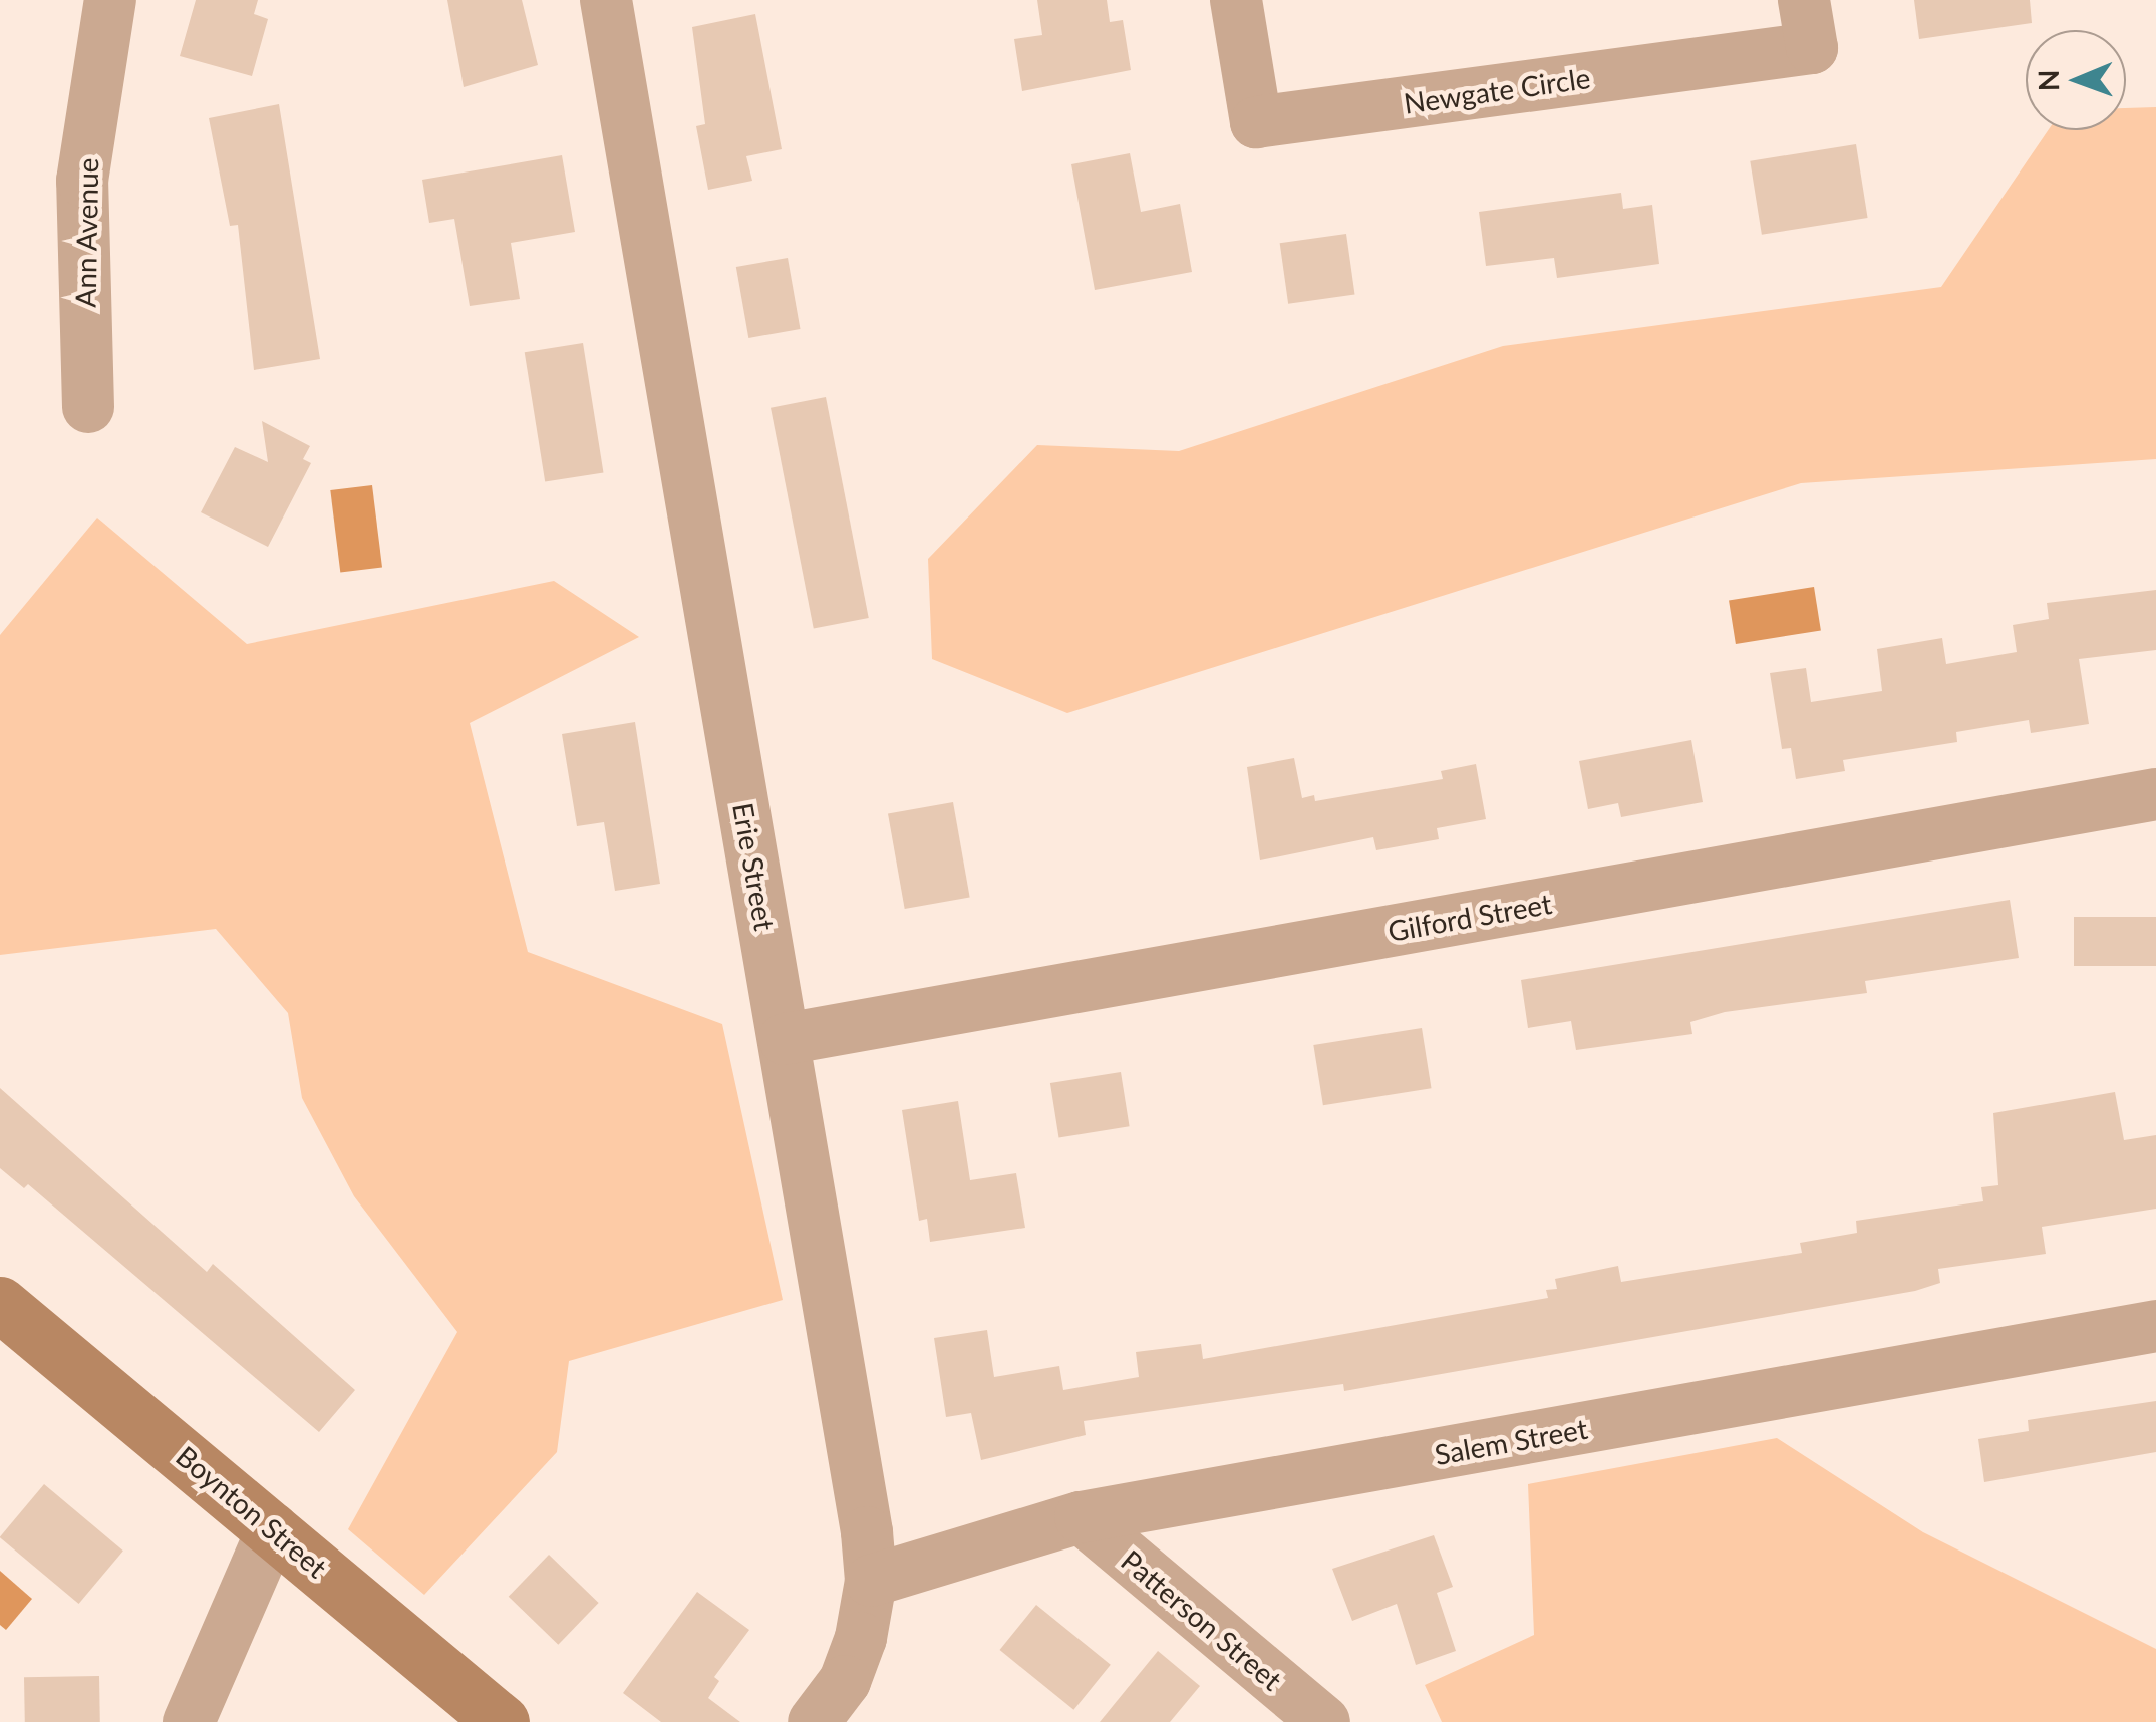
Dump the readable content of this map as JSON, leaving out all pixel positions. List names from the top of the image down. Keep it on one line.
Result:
{"streets":{"street":["Newgate Circle","Ann Avenue","Erie Street","Gilford Street","Salem Street","Boynton Street","Patterson Street"]},"crossings":[["Erie Street","Gilford Street"],["Erie Street","Salem Street"],["Salem Street","Patterson Street"]],"north":"left"}
